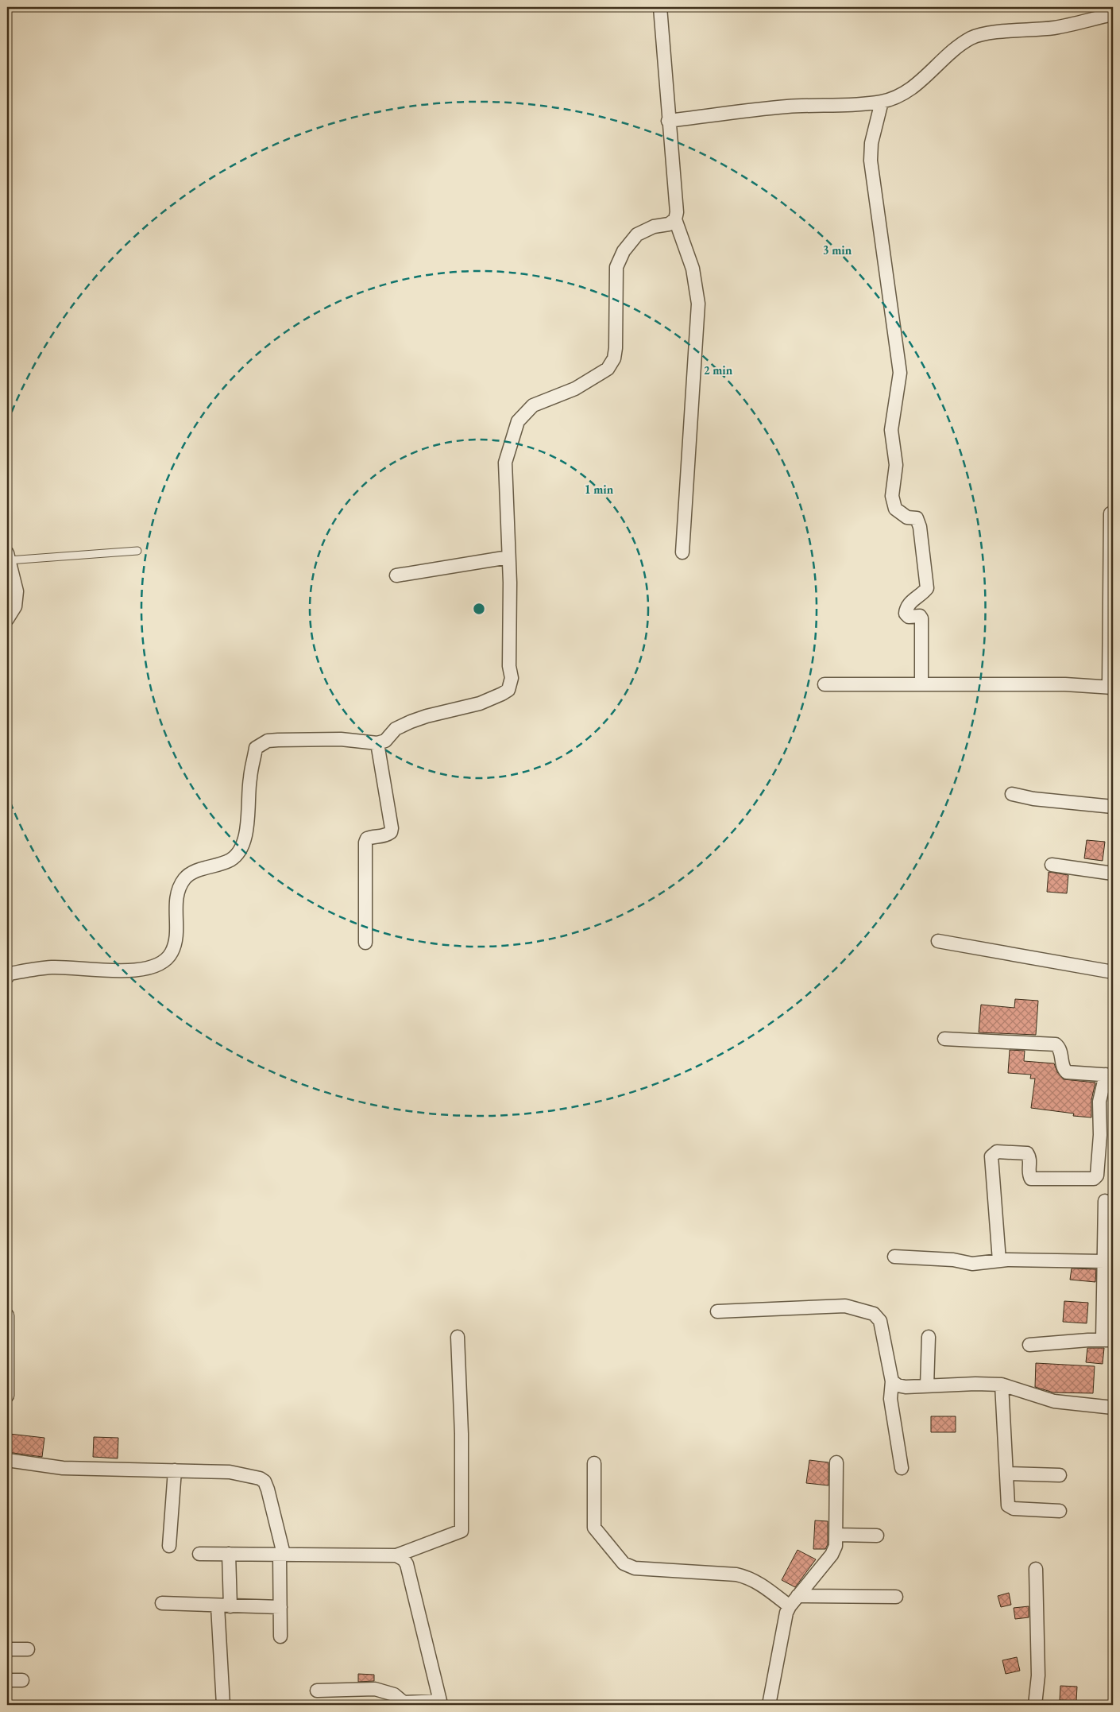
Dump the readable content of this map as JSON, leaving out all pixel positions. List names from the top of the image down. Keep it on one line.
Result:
{"rings":["3 min","2 min","1 min"]}
